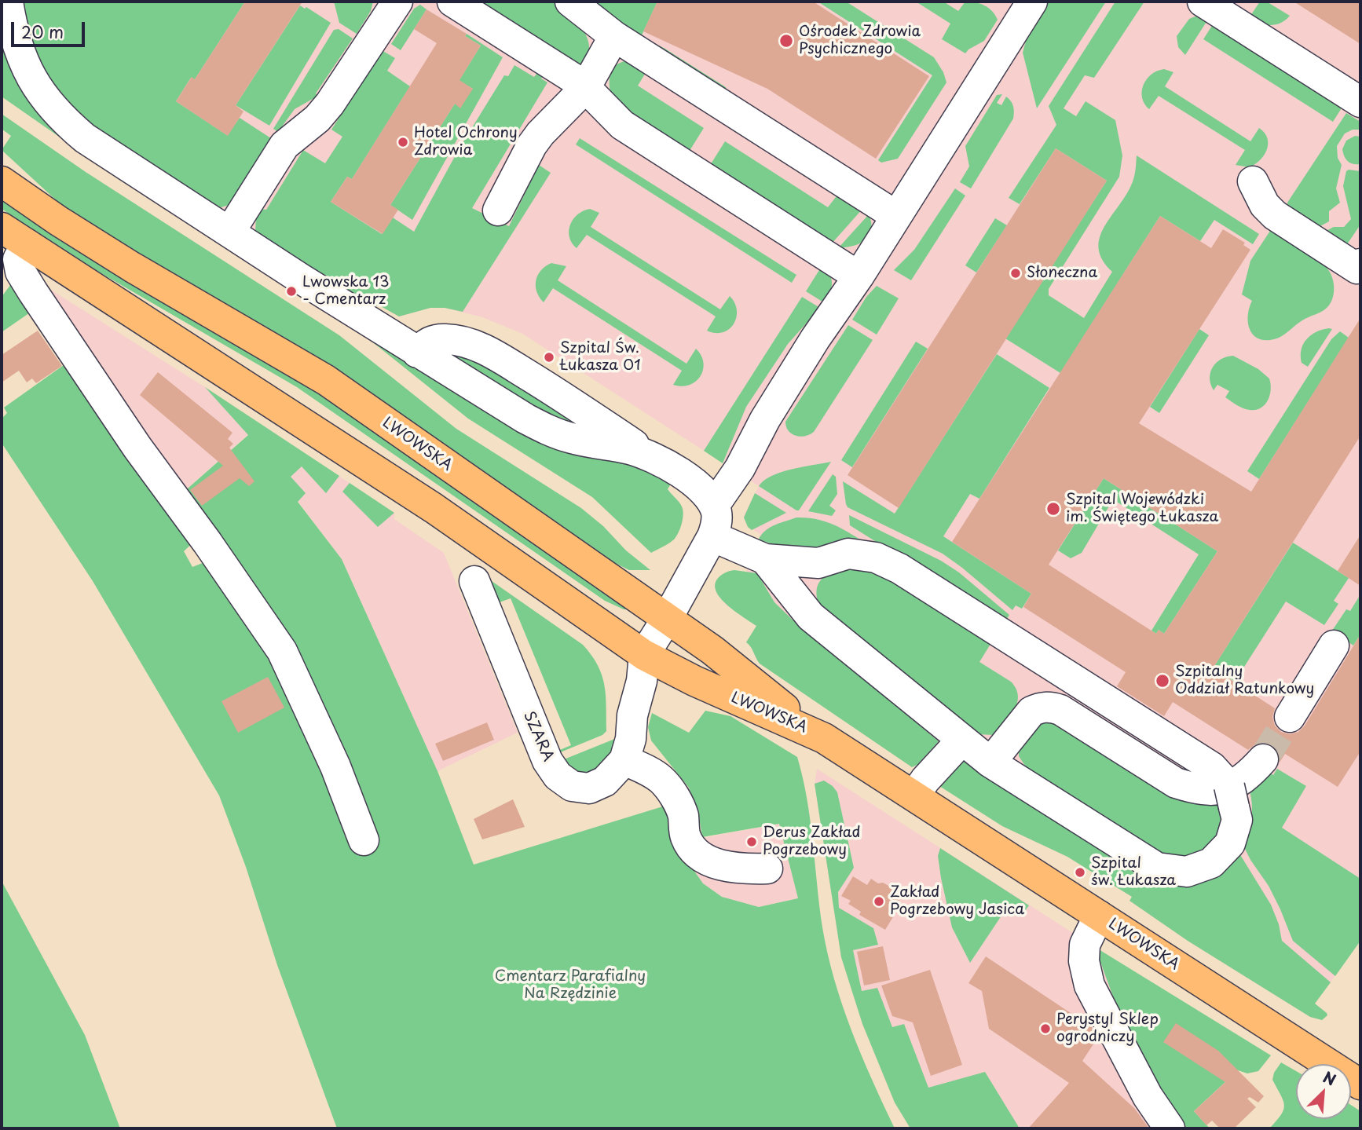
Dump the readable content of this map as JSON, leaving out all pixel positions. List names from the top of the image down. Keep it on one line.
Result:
{"streets":{"main road":["LWOWSKA"],"street":["SZARA"]},"crossings":[["LWOWSKA","SZARA"]],"parks":["Cmentarz Parafialny Na Rzędzinie"],"places":["Ośrodek Zdrowia Psychicznego","Hotel Ochrony Zdrowia","Słoneczna","Lwowska 13 - Cmentarz","Szpital Św. Łukasza 01","Szpital Wojewódzki im. Świętego Łukasza","Szpitalny Oddział Ratunkowy","Derus Zakład Pogrzebowy","Szpital św. Łukasza","Zakład Pogrzebowy Jasica","Perystyl Sklep ogrodniczy"],"scale_bar":"20 m","north":"top right"}
